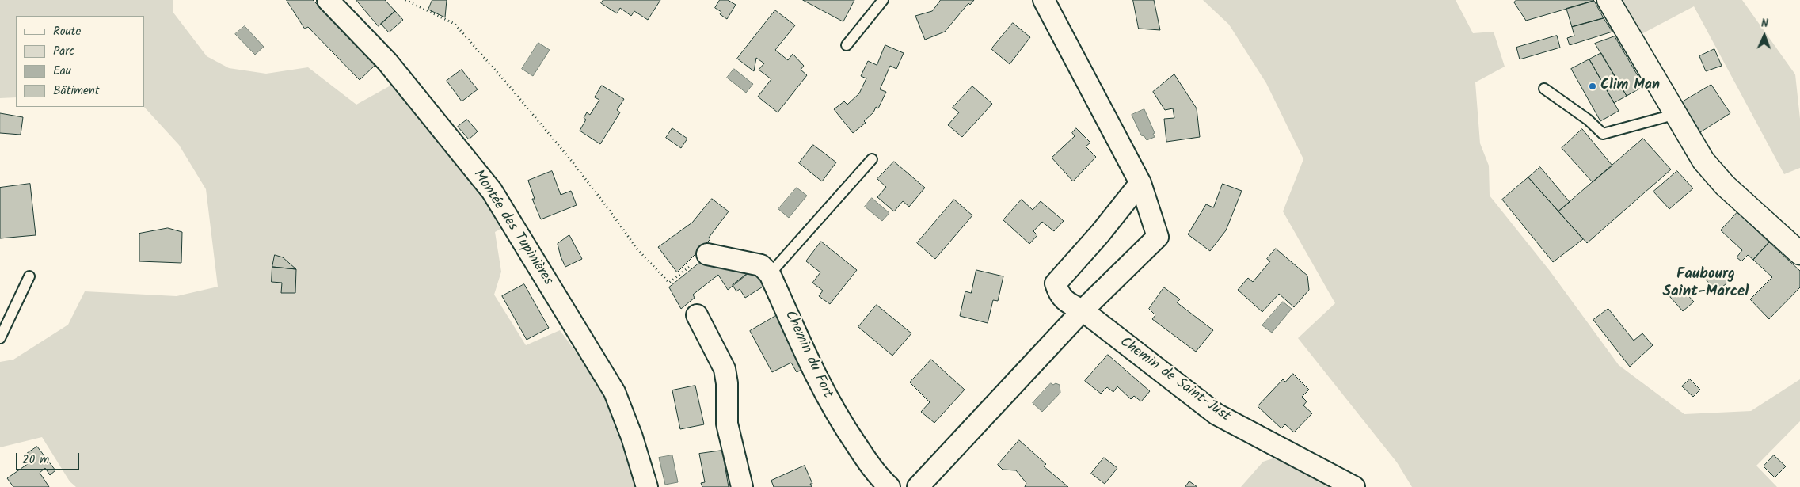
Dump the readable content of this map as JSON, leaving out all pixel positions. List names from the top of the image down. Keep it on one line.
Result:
{"streets":{"street":["Montée des Tupinières","Chemin du Fort","Chemin de Saint-Just"]},"districts":["Faubourg Saint-Marcel"],"places":["Clim Man"],"legend":["Route","Parc","Eau","Bâtiment"],"scale_bar":"20 m","north":"top"}
